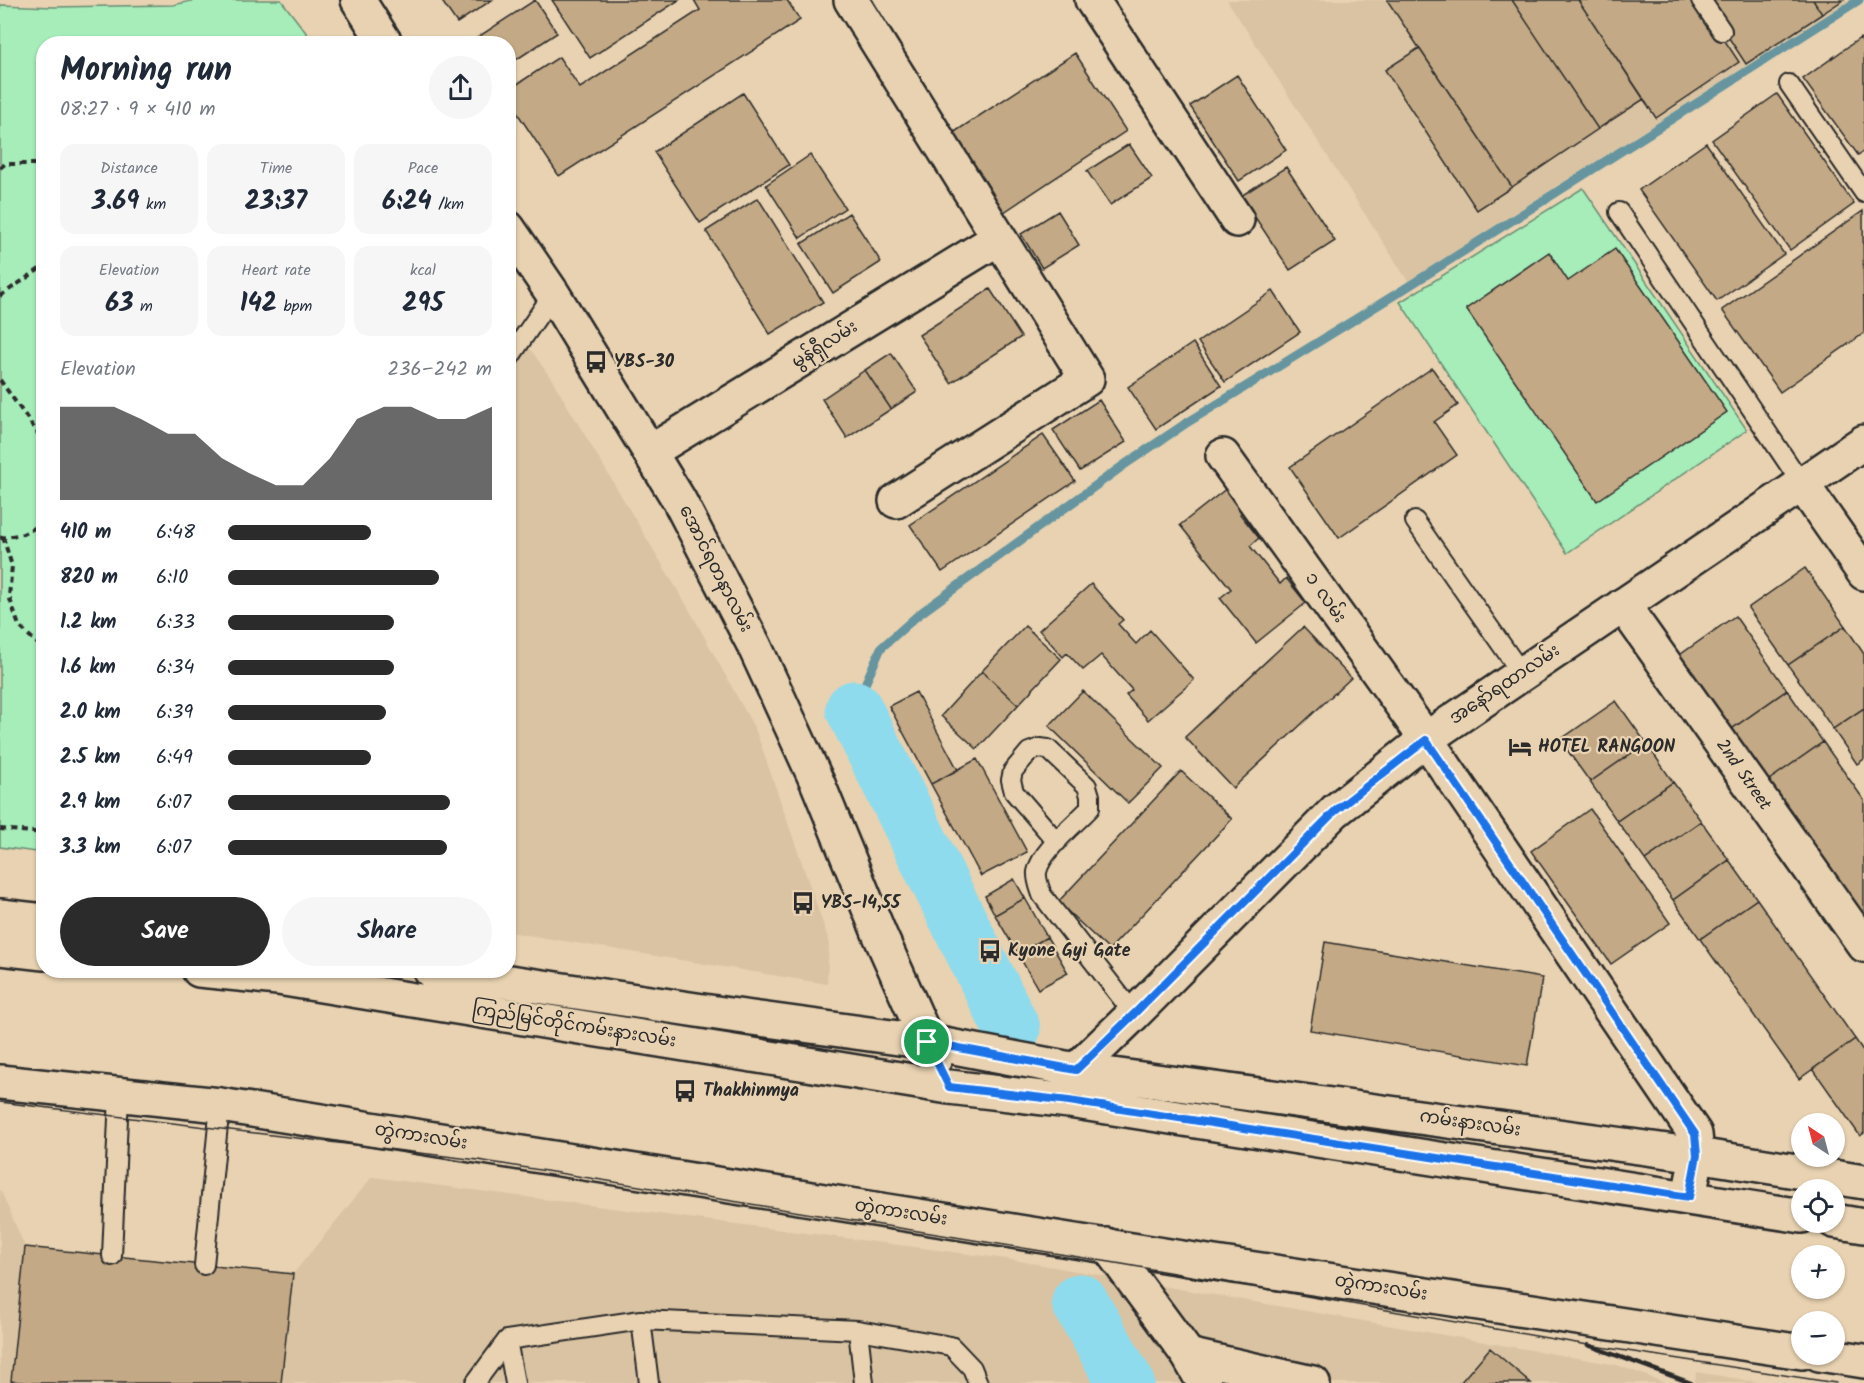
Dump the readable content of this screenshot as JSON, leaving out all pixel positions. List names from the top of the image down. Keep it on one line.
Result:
{"streets":{"main road":["မွန်ရှီလမ်း","အောင်ရတနာလမ်း","၁ လမ်း","အနော်ရထာလမ်း","2nd Street","ကြည်မြင်တိုင်ကမ်းနားလမ်း","ကမ်းနားလမ်း","တွဲကားလမ်း"]},"crossings":[["မွန်ရှီလမ်း","အောင်ရတနာလမ်း"],["အောင်ရတနာလမ်း","ကြည်မြင်တိုင်ကမ်းနားလမ်း"],["အောင်ရတနာလမ်း","ကမ်းနားလမ်း"],["၁ လမ်း","အနော်ရထာလမ်း"],["၁ လမ်း","ကမ်းနားလမ်း"],["အနော်ရထာလမ်း","2nd Street"],["အနော်ရထာလမ်း","ကမ်းနားလမ်း"],["ကြည်မြင်တိုင်ကမ်းနားလမ်း","ကမ်းနားလမ်း"]],"places":{"bus stop":["YBS-30","YBS-14,55","Kyone Gyi Gate","Thakhinmya"],"hotel":["HOTEL RANGOON"]},"north":"top left","page":{"heading":["Morning run","08:27 · 9 × 410 m"],"stats":[["Distance","3.69 km"],["Time","23:37"],["Pace","6:24 /km"],["Elevation","63 m"],["Heart rate","142 bpm"],["kcal","295"]],"chart":["Elevation","236–242 m"],"list":[{"name":"410 m","note":"6:48"},{"name":"820 m","note":"6:10"},{"name":"1.2 km","note":"6:33"},{"name":"1.6 km","note":"6:34"},{"name":"2.0 km","note":"6:39"},{"name":"2.5 km","note":"6:49"},{"name":"2.9 km","note":"6:07"},{"name":"3.3 km","note":"6:07"}],"buttons":["Save","Share"],"map_buttons":["+","−"]}}
